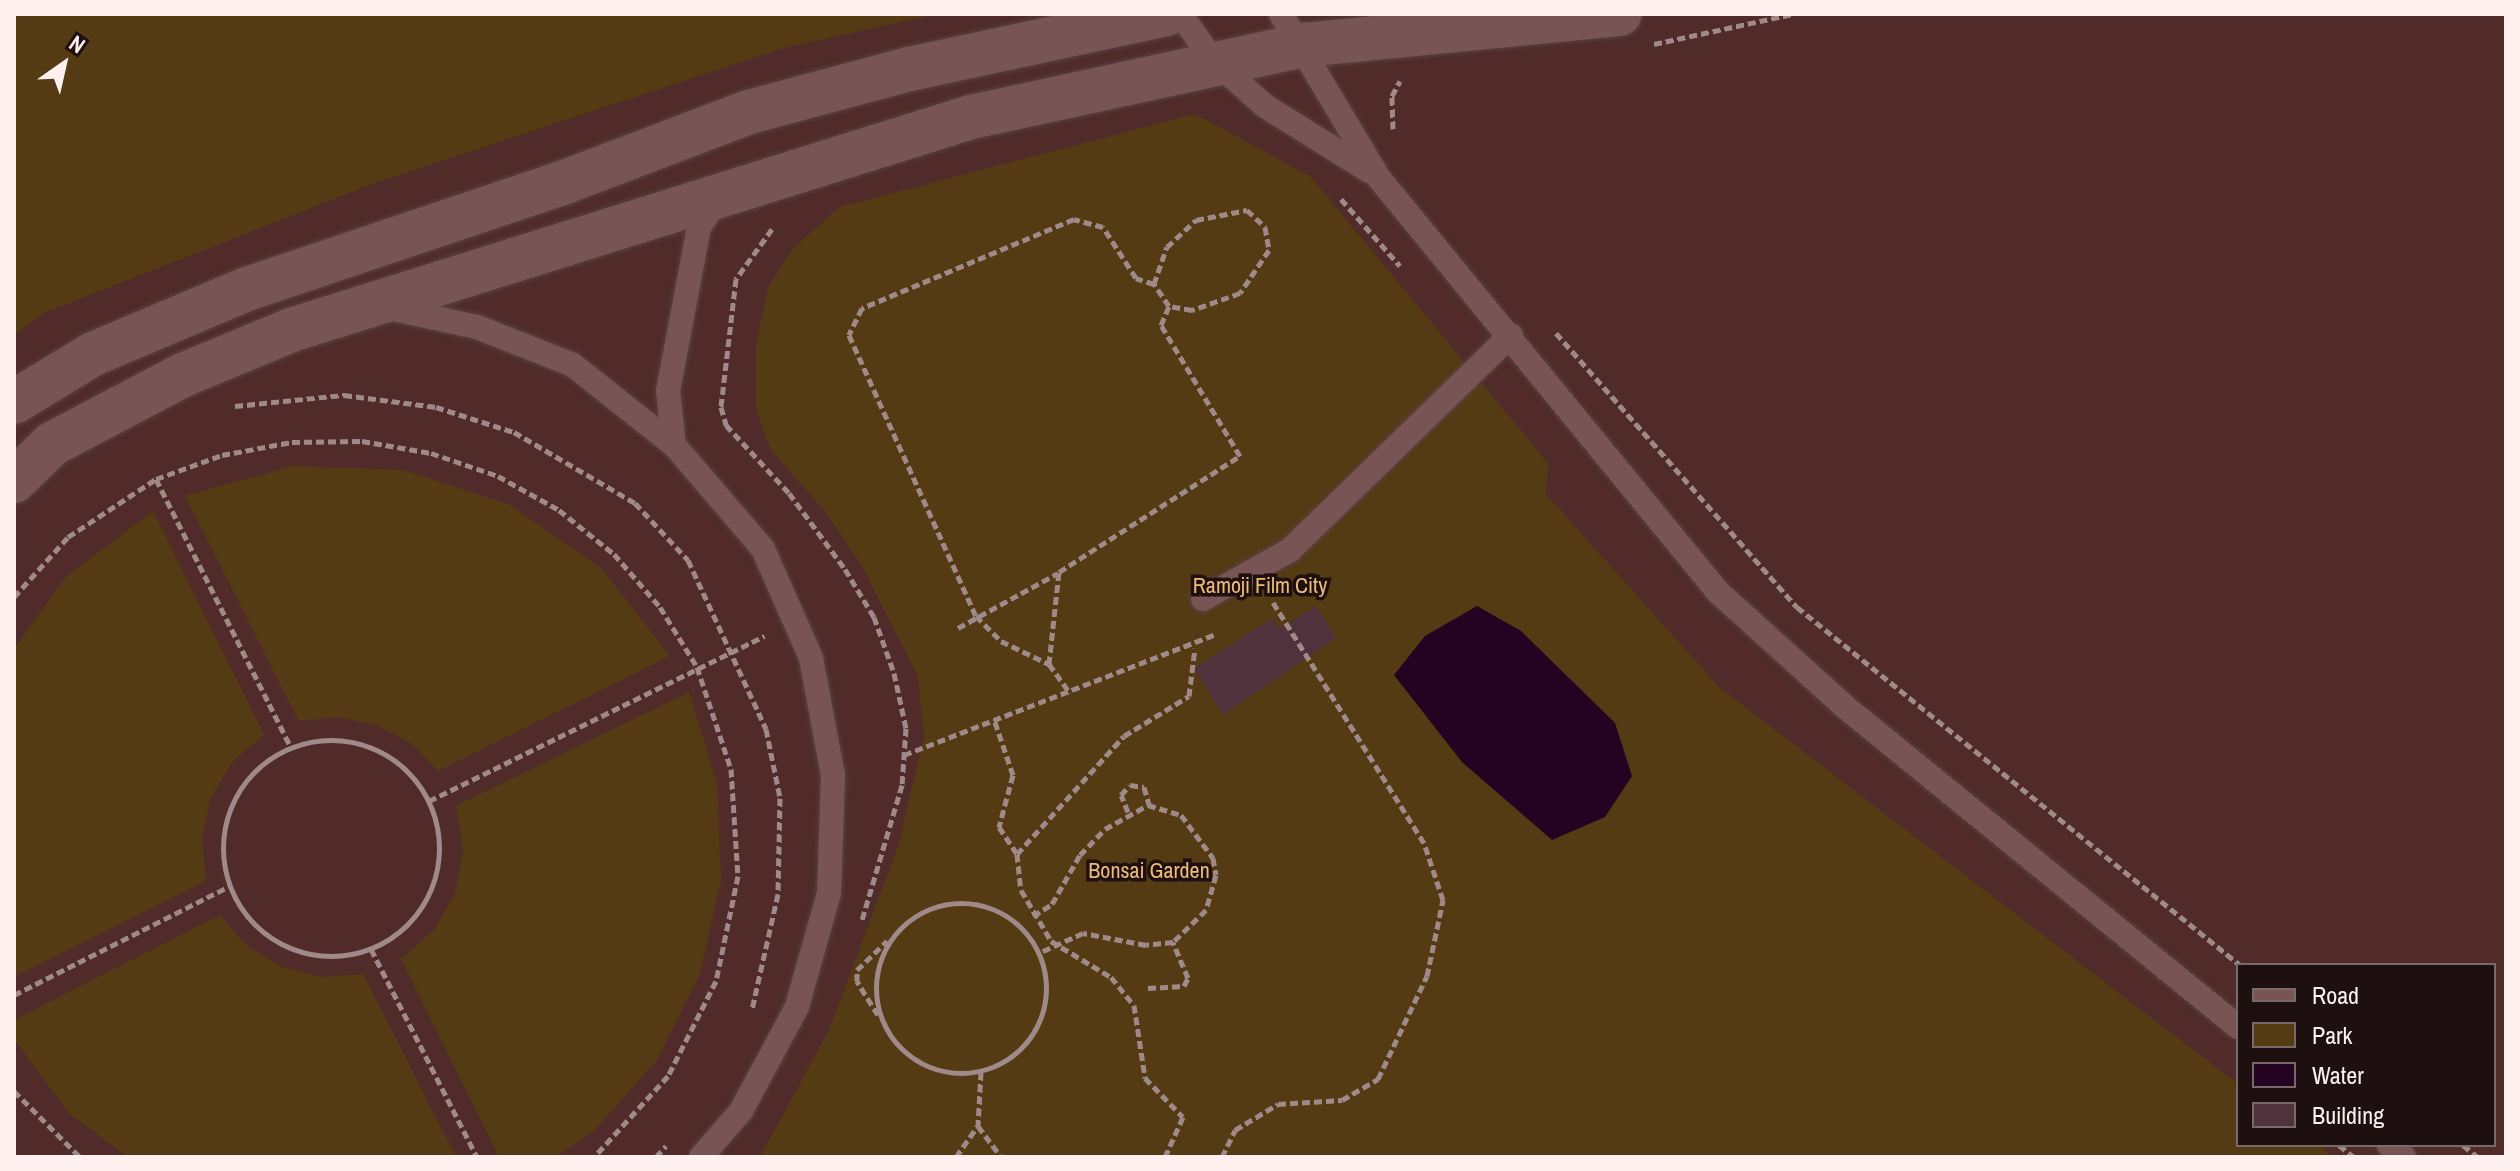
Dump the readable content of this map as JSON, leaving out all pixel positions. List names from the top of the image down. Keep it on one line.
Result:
{"parks":["Ramoji Film City","Bonsai Garden"],"legend":["Road","Park","Water","Building"],"north":"top right"}
